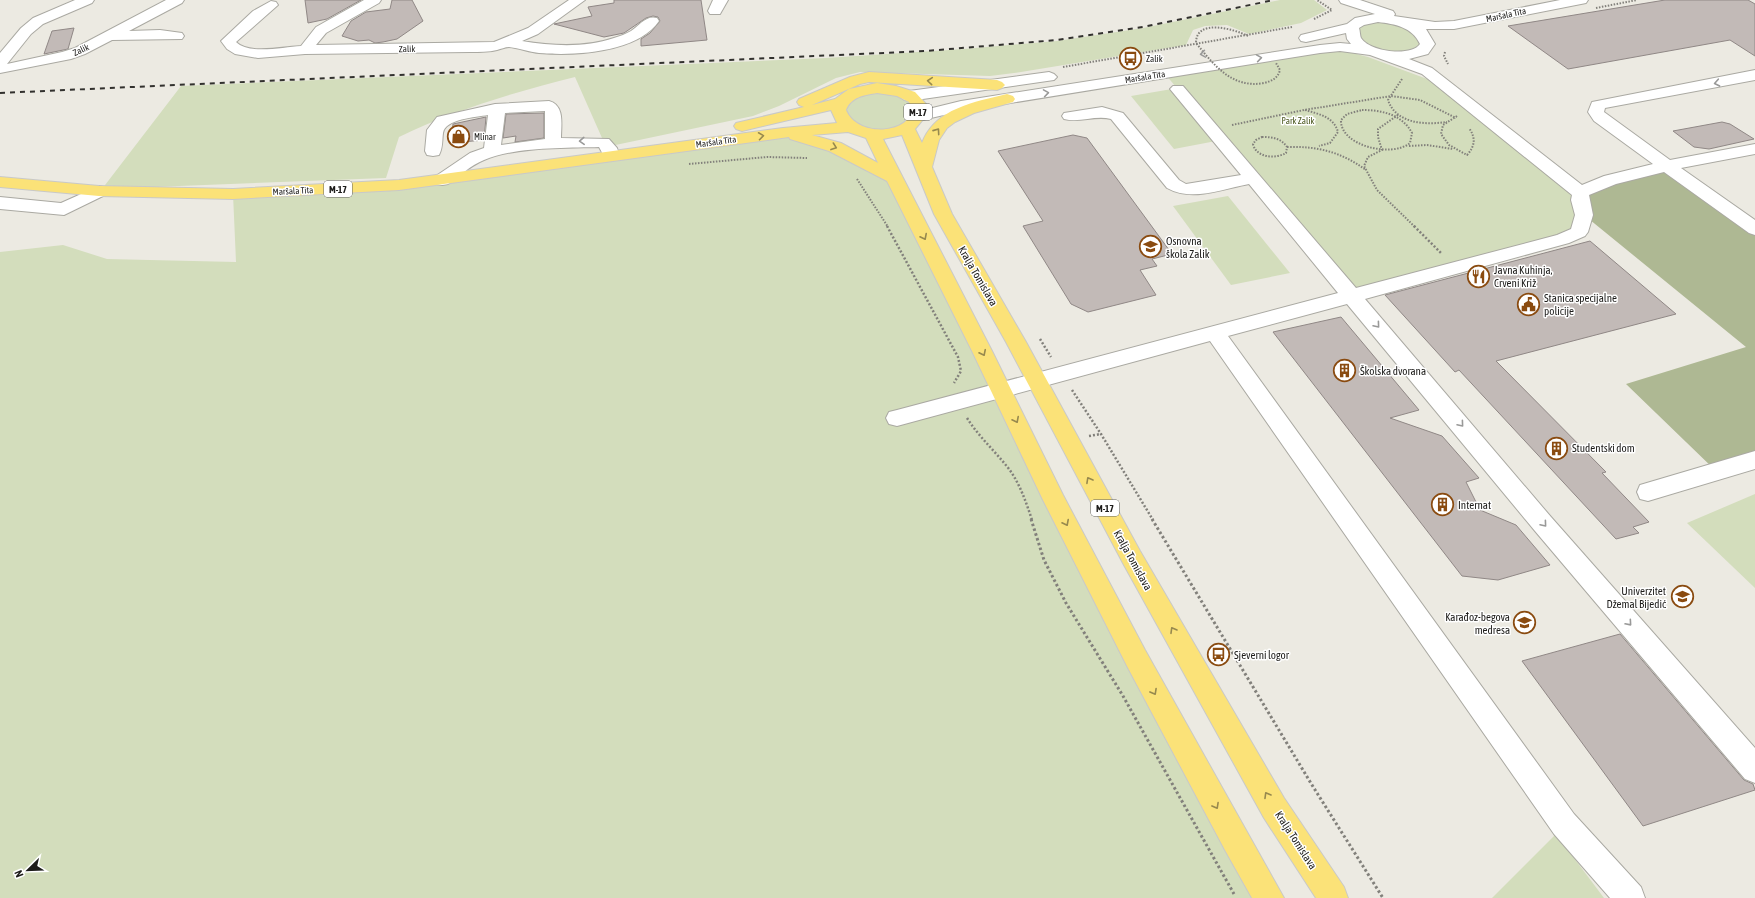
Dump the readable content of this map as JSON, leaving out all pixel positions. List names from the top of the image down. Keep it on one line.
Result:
{"streets":{"main road":["Maršala Tita","M-17","Kralja Tomislava"],"street":["Zalik"]},"crossings":[["Maršala Tita","M-17"],["Maršala Tita","Kralja Tomislava"],["M-17","Kralja Tomislava"]],"parks":["Park Zalik"],"places":{"bus stop":["Zalik","Sjeverni logor"],"shop":["Mlinar"],"school or university":["Osnovna škola Zalik","Univerzitet Džemal Bijedić","Karađoz-begova medresa"],"restaurant":["Javna Kuhinja, Crveni Križ"],"public building":["Stanica specijalne policije"],"building":["Školska dvorana","Studentski dom","Internat"]},"north":"bottom left"}
